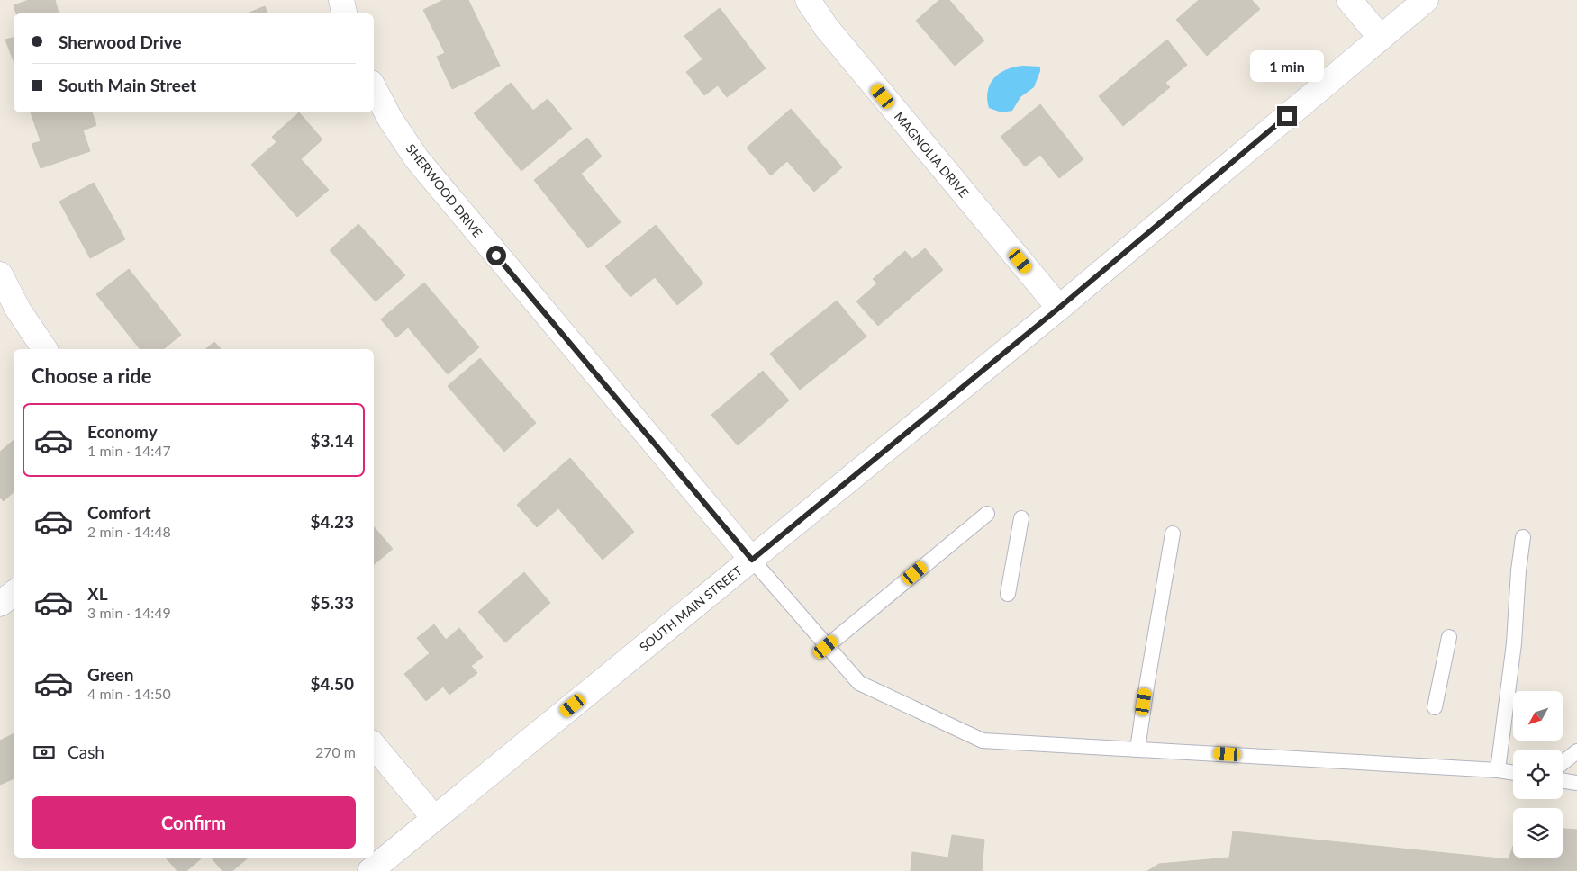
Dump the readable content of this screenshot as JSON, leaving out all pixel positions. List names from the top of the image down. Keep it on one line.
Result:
{"streets":{"street":["MAGNOLIA DRIVE","SHERWOOD DRIVE","SOUTH MAIN STREET"]},"crossings":[["MAGNOLIA DRIVE","SOUTH MAIN STREET"],["SHERWOOD DRIVE","SOUTH MAIN STREET"]],"north":"bottom left","page":{"banner":["Sherwood Drive","South Main Street"],"bubble":"1 min","heading":"Choose a ride","list":[{"name":"Economy","note":"1 min · 14:47","value":"$3.14"},{"name":"Comfort","note":"2 min · 14:48","value":"$4.23"},{"name":"XL","note":"3 min · 14:49","value":"$5.33"},{"name":"Green","note":"4 min · 14:50","value":"$4.50"}],"pay":["Cash","270 m"],"buttons":"Confirm"}}
